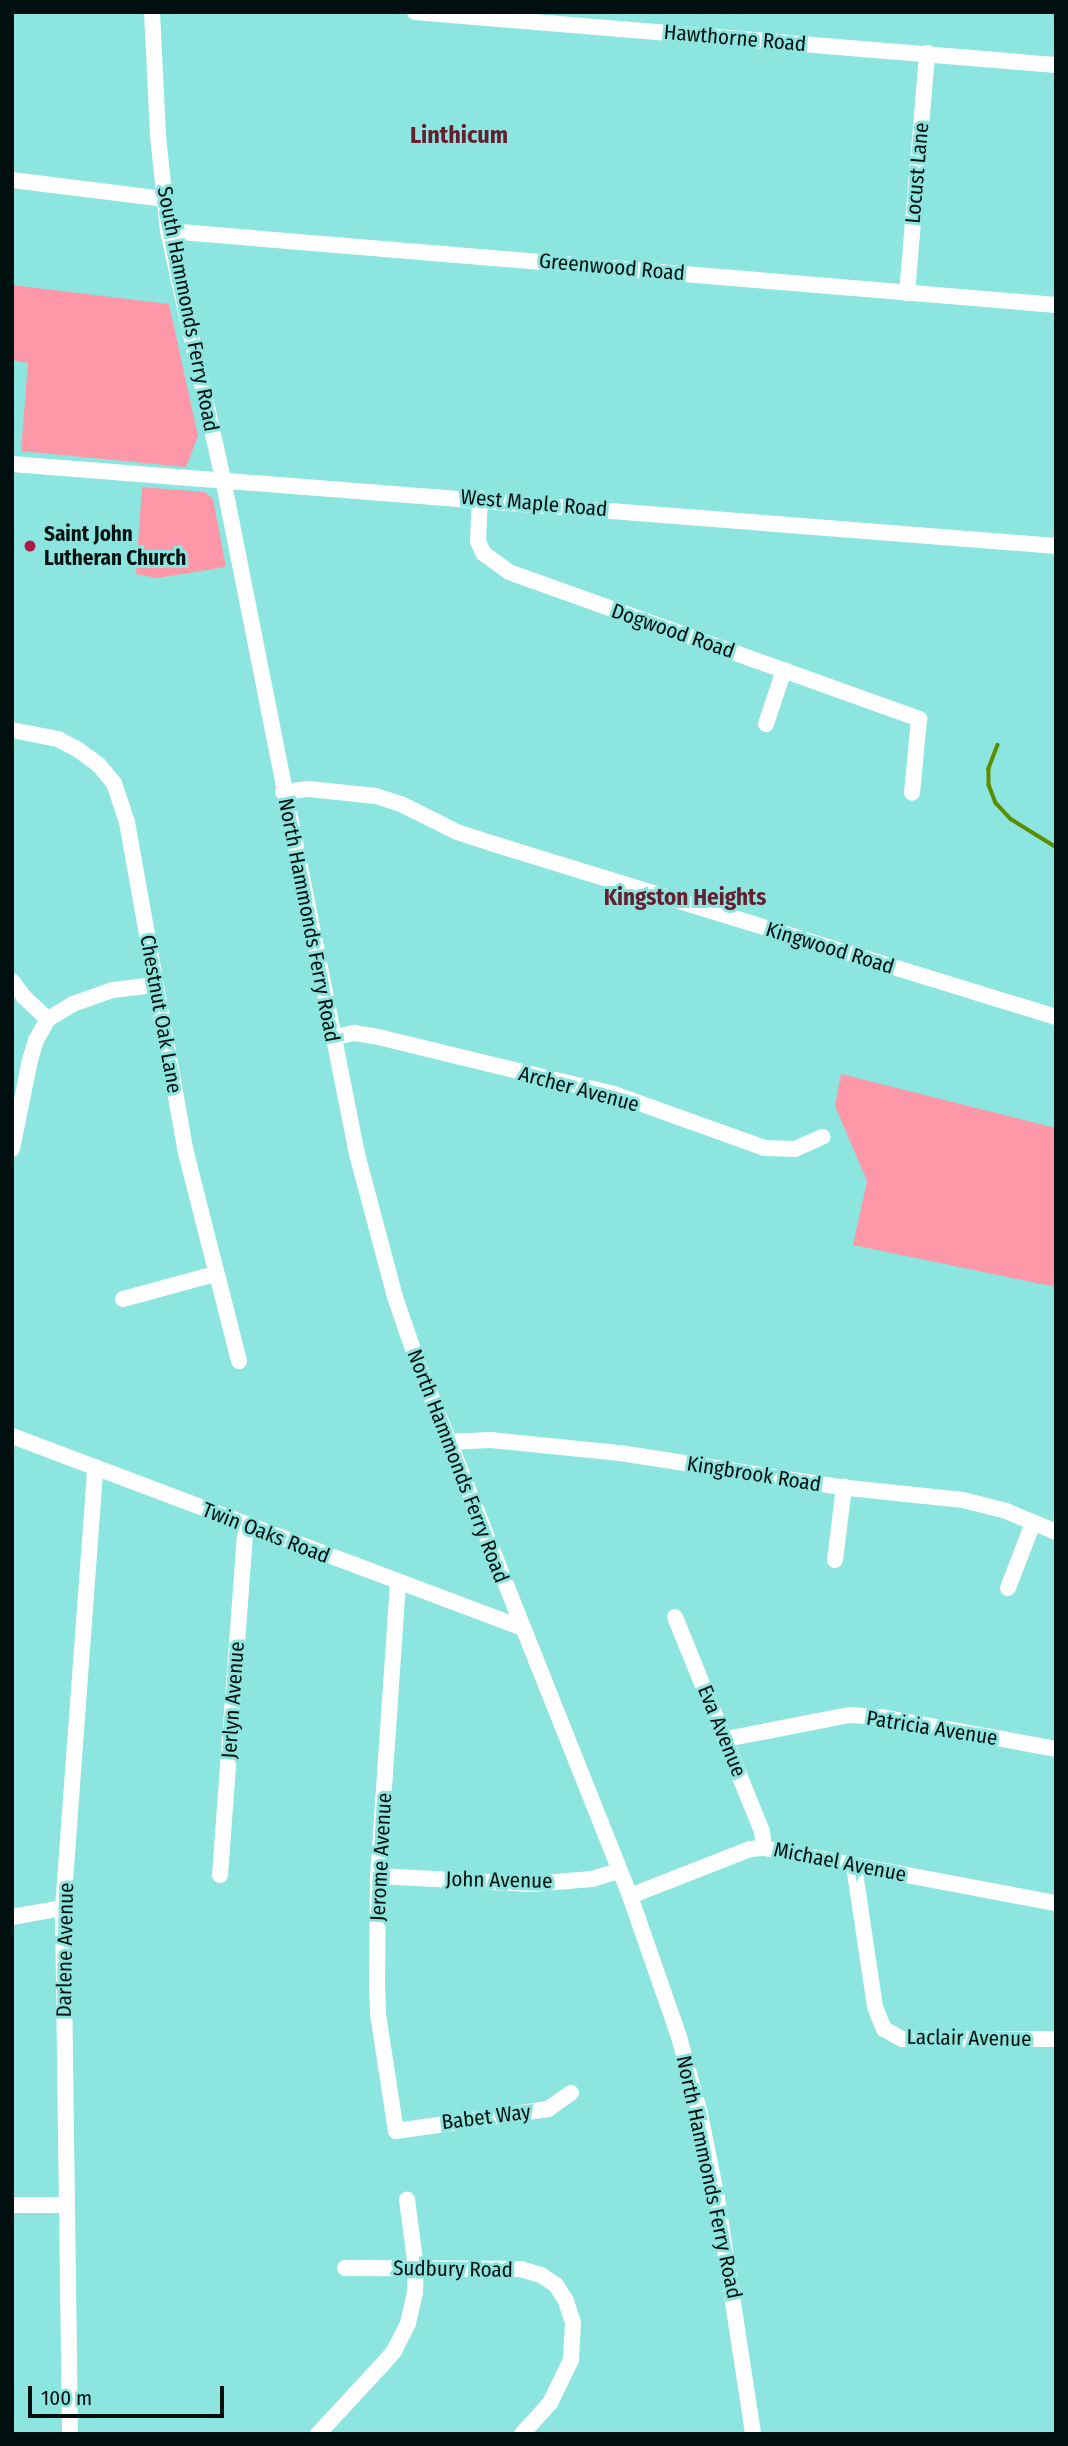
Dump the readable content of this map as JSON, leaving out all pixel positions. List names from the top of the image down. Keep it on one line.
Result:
{"streets":{"street":["Hawthorne Road","Locust Lane","Greenwood Road","South Hammonds Ferry Road","West Maple Road","Dogwood Road","North Hammonds Ferry Road","Kingwood Road","Chestnut Oak Lane","Archer Avenue","Kingbrook Road","Twin Oaks Road","Jerlyn Avenue","Patricia Avenue","Eva Avenue","Jerome Avenue","Michael Avenue","John Avenue","Darlene Avenue","Laclair Avenue","Babet Way","Sudbury Road"]},"crossings":[["Hawthorne Road","Locust Lane"],["Locust Lane","Greenwood Road"],["Greenwood Road","South Hammonds Ferry Road"],["South Hammonds Ferry Road","West Maple Road"],["South Hammonds Ferry Road","North Hammonds Ferry Road"],["West Maple Road","Dogwood Road"],["West Maple Road","North Hammonds Ferry Road"],["North Hammonds Ferry Road","Kingwood Road"],["North Hammonds Ferry Road","Archer Avenue"],["North Hammonds Ferry Road","Kingbrook Road"],["North Hammonds Ferry Road","Twin Oaks Road"],["North Hammonds Ferry Road","Michael Avenue"],["North Hammonds Ferry Road","John Avenue"],["Twin Oaks Road","Jerlyn Avenue"],["Twin Oaks Road","Jerome Avenue"],["Twin Oaks Road","Darlene Avenue"],["Patricia Avenue","Eva Avenue"],["Eva Avenue","Michael Avenue"],["Jerome Avenue","John Avenue"],["Jerome Avenue","Babet Way"],["Michael Avenue","Laclair Avenue"]],"districts":["Linthicum","Kingston Heights"],"places":["Saint John Lutheran Church"],"scale_bar":"100 m"}
